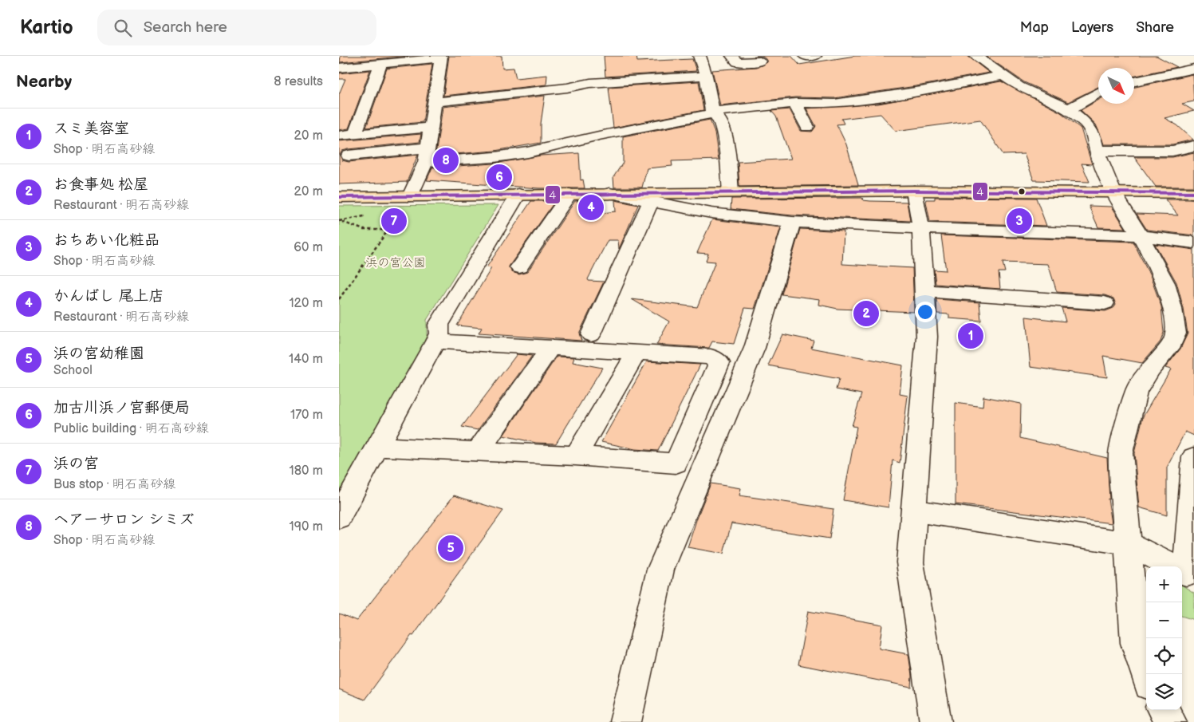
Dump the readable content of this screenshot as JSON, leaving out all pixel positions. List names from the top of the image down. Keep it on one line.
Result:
{"parks":["浜の宮公園"],"lines":["transit line ４"],"north":"bottom right","page":{"header":"Kartio","search":"Search here","nav":["Map","Layers","Share"],"heading":["Nearby","8 results"],"list":[{"mark":"1","name":"スミ美容室","note":"Shop · 明石高砂線","value":"20 m"},{"mark":"2","name":"お食事処 松屋","note":"Restaurant · 明石高砂線","value":"20 m"},{"mark":"3","name":"おちあい化粧品","note":"Shop · 明石高砂線","value":"60 m"},{"mark":"4","name":"かんばし 尾上店","note":"Restaurant · 明石高砂線","value":"120 m"},{"mark":"5","name":"浜の宮幼稚園","note":"School","value":"140 m"},{"mark":"6","name":"加古川浜ノ宮郵便局","note":"Public building · 明石高砂線","value":"170 m"},{"mark":"7","name":"浜の宮","note":"Bus stop · 明石高砂線","value":"180 m"},{"mark":"8","name":"ヘアーサロン シミズ","note":"Shop · 明石高砂線","value":"190 m"}],"pins":["8","6","4","3","7","2","1","5"],"map_buttons":["+","−"]}}
